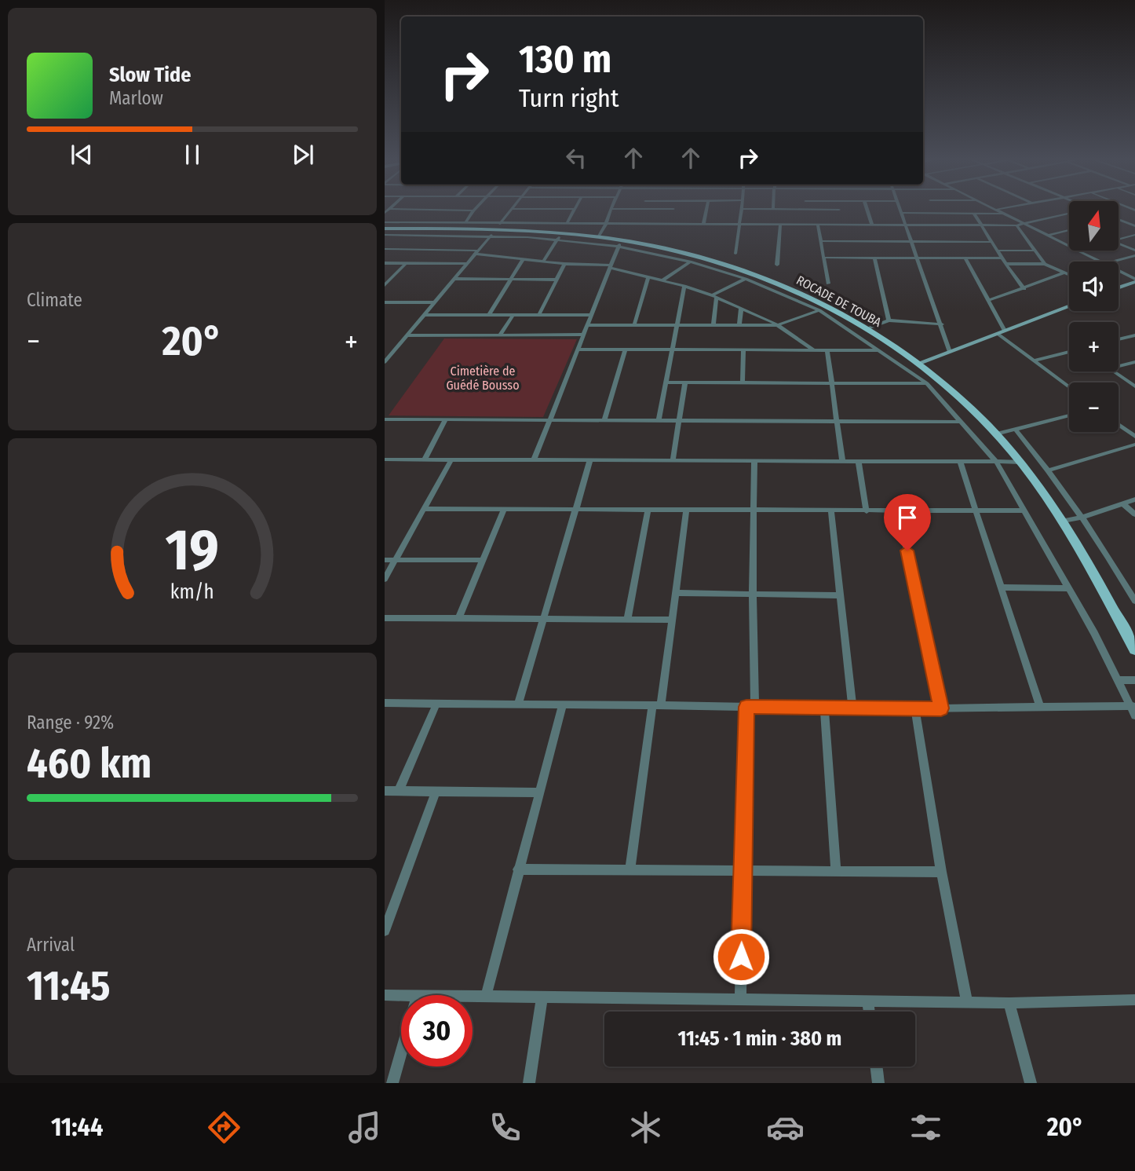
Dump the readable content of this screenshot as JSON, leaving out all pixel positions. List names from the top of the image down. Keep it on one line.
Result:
{"streets":{"main road":["ROCADE DE TOUBA"]},"parks":["Cimetière de Guédé Bousso"],"north":"top","page":{"turn":["130 m","Turn right"],"song":["Slow Tide","Marlow"],"map_buttons":["+","−"],"tile":["Climate",["Range · 92%","460 km"],["Arrival","11:45"]],"heat":["−","20°","+"],"limit":"30","trip":"11:45 · 1 min · 380 m","tabs":["11:44","20°"],"gauge":["19","km/h"]}}
